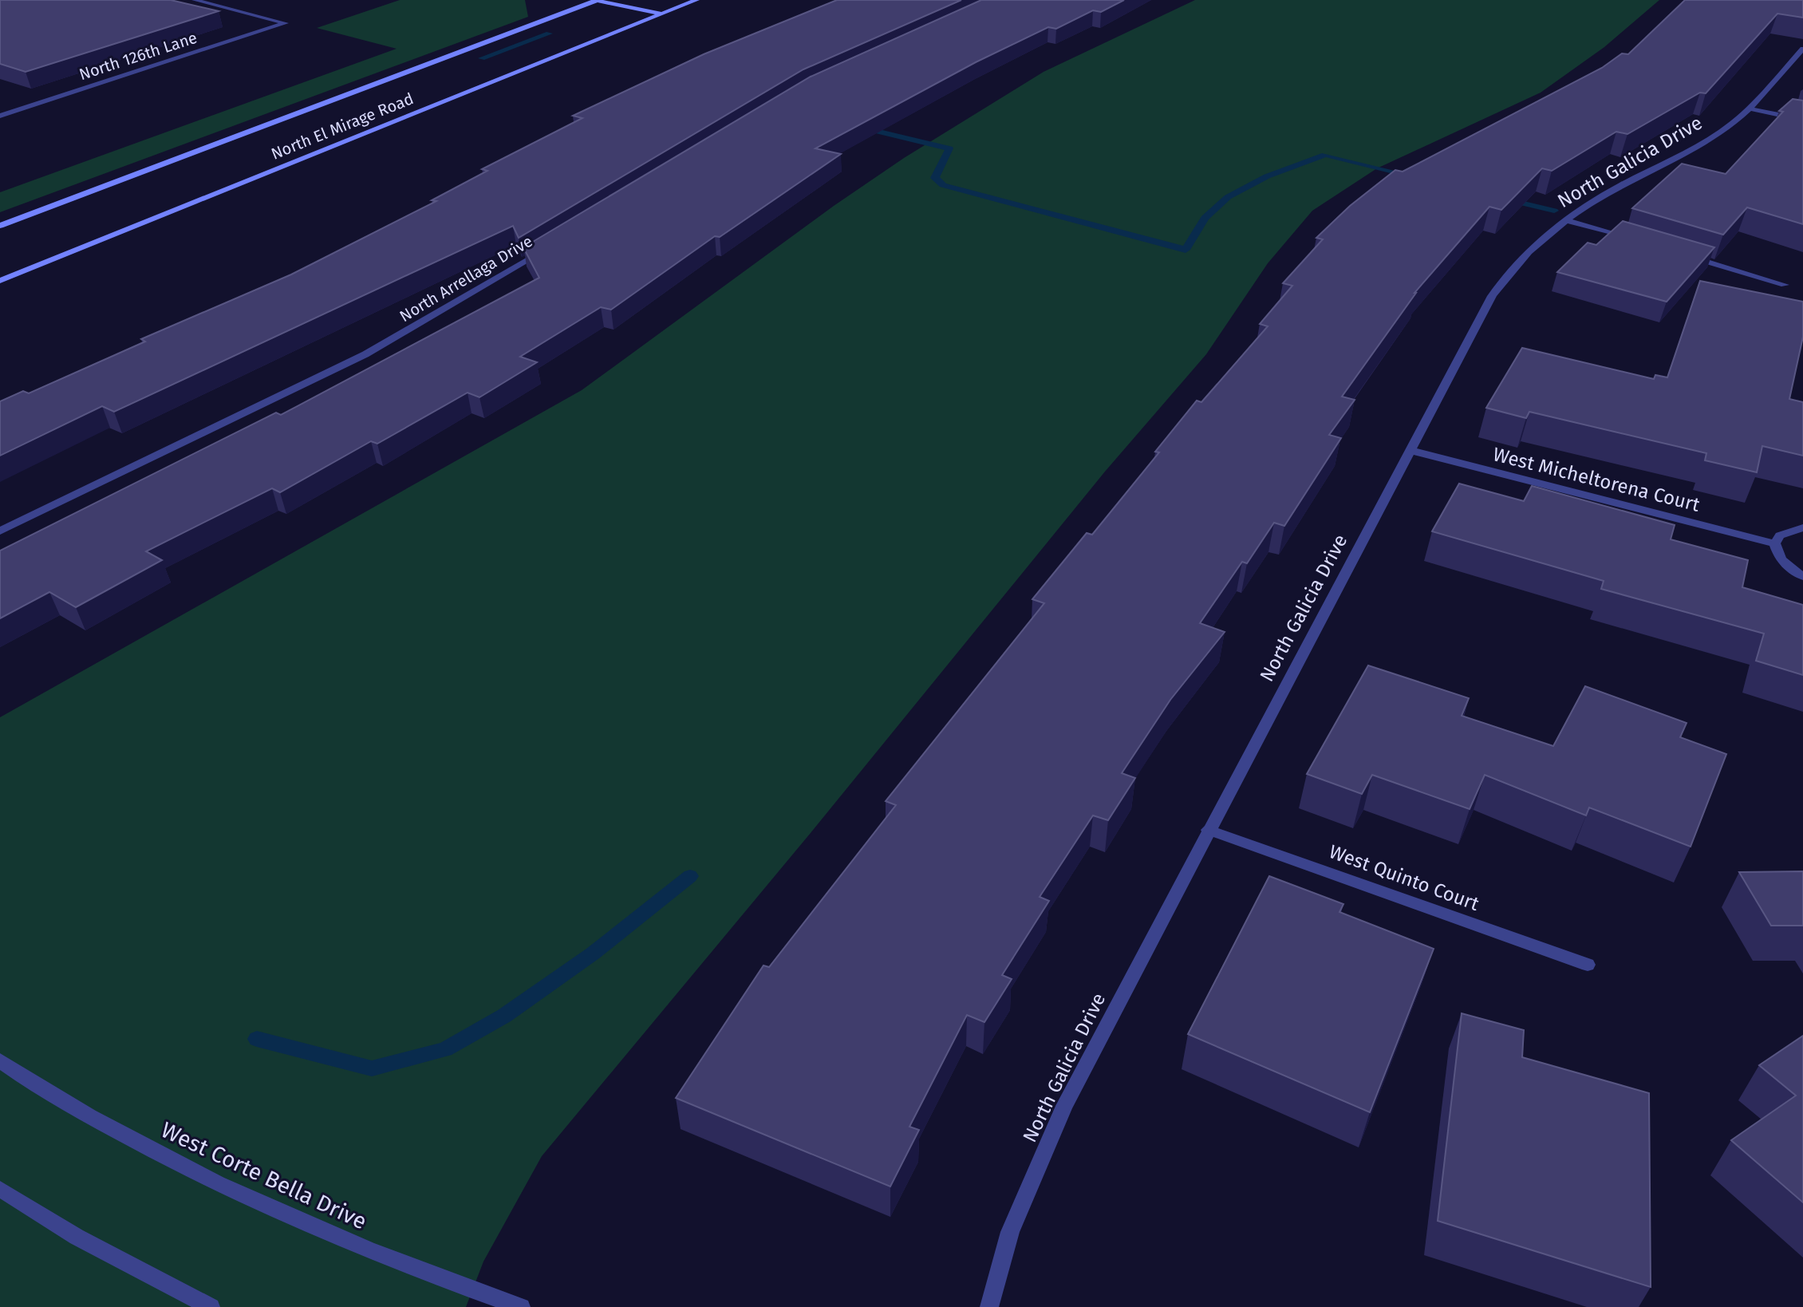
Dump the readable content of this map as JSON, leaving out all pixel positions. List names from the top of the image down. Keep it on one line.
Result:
{"streets":{"main road":["North El Mirage Road"],"street":["North 126th Lane","North Galicia Drive","North Arrellaga Drive","West Micheltorena Court","West Quinto Court","West Corte Bella Drive"]},"crossings":[["North Galicia Drive","West Micheltorena Court"],["North Galicia Drive","West Quinto Court"]]}
